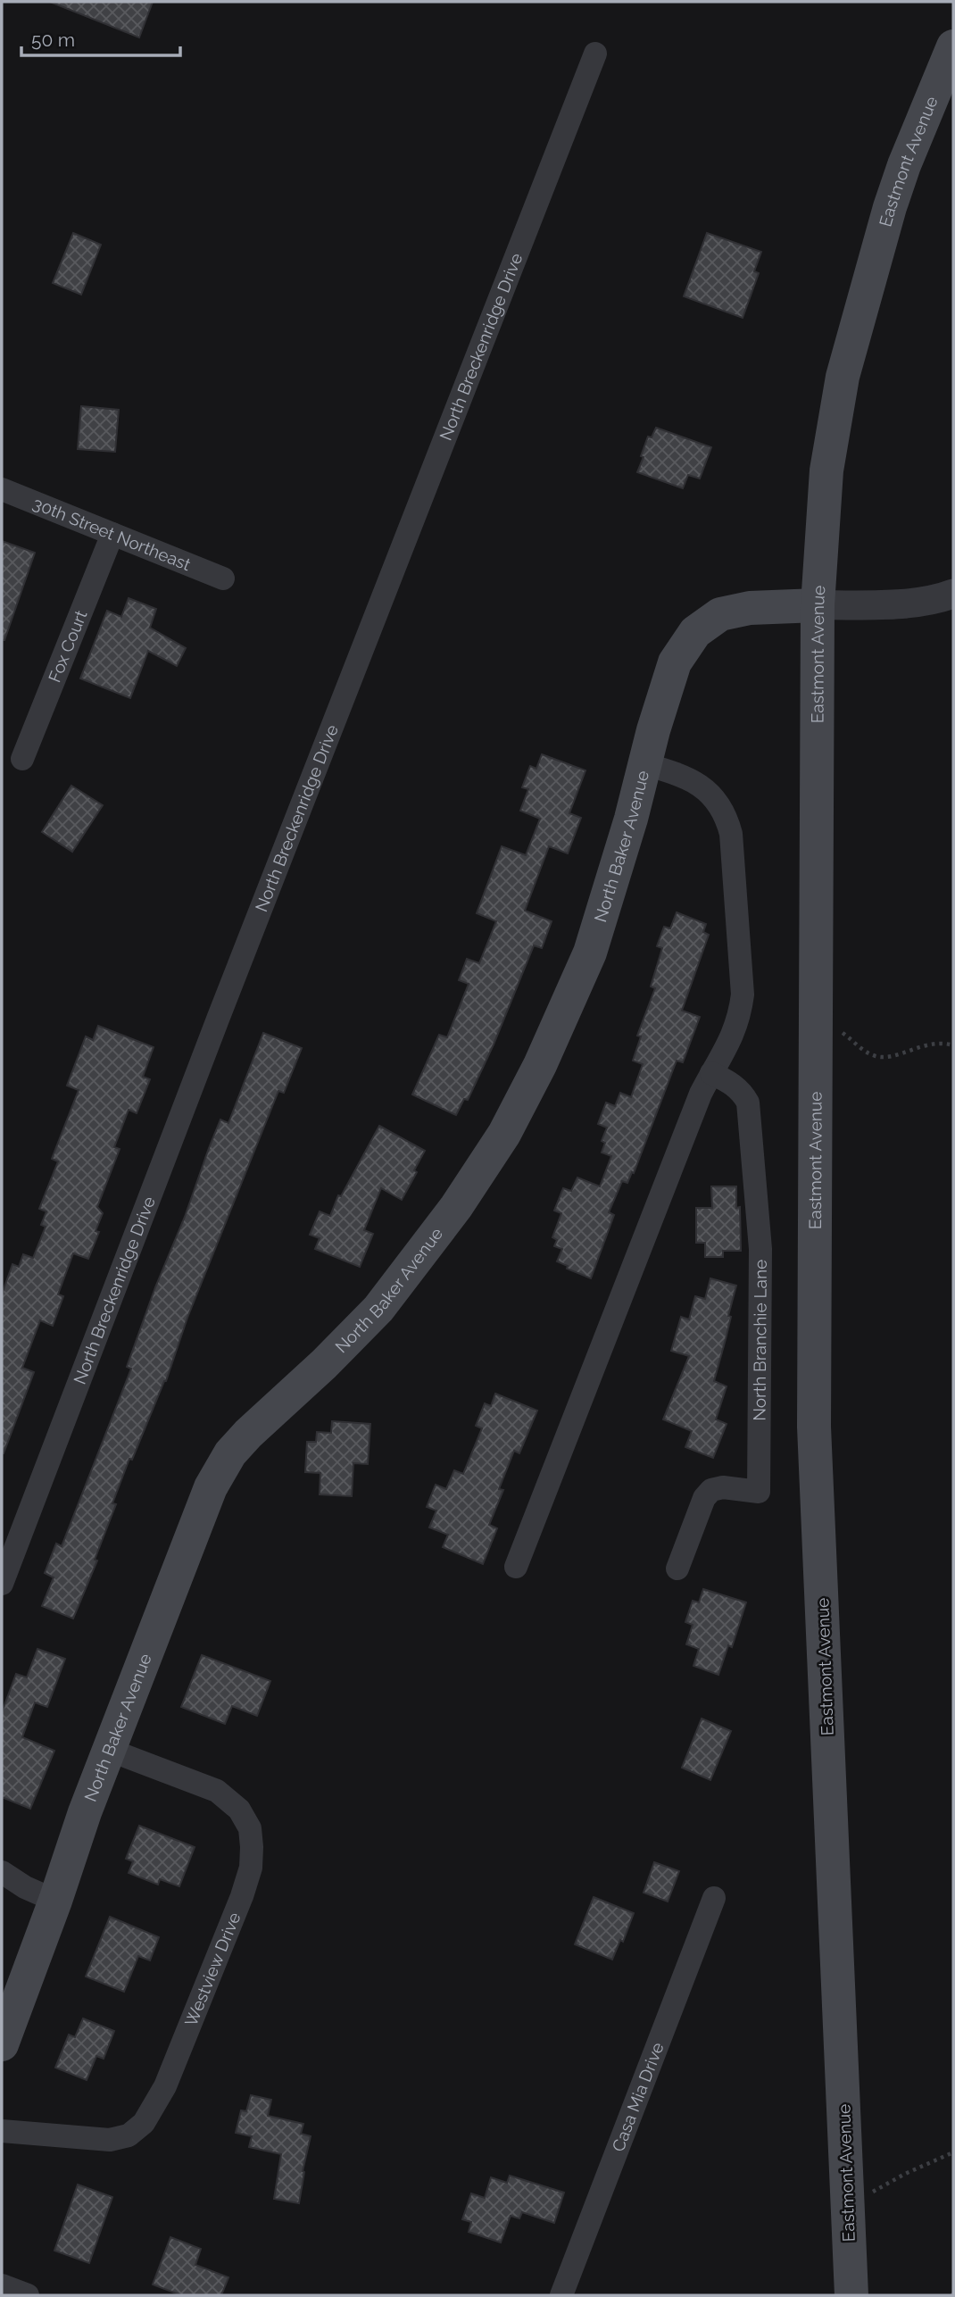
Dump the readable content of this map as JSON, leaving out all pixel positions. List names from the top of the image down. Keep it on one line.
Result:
{"streets":{"main road":["Eastmont Avenue","North Baker Avenue"],"street":["North Breckenridge Drive","30th Street Northeast","Fox Court","North Branchie Lane","Westview Drive","Casa Mia Drive"]},"crossings":[["Eastmont Avenue","North Baker Avenue"],["30th Street Northeast","Fox Court"],["North Baker Avenue","Westview Drive"]],"scale_bar":"50 m"}
